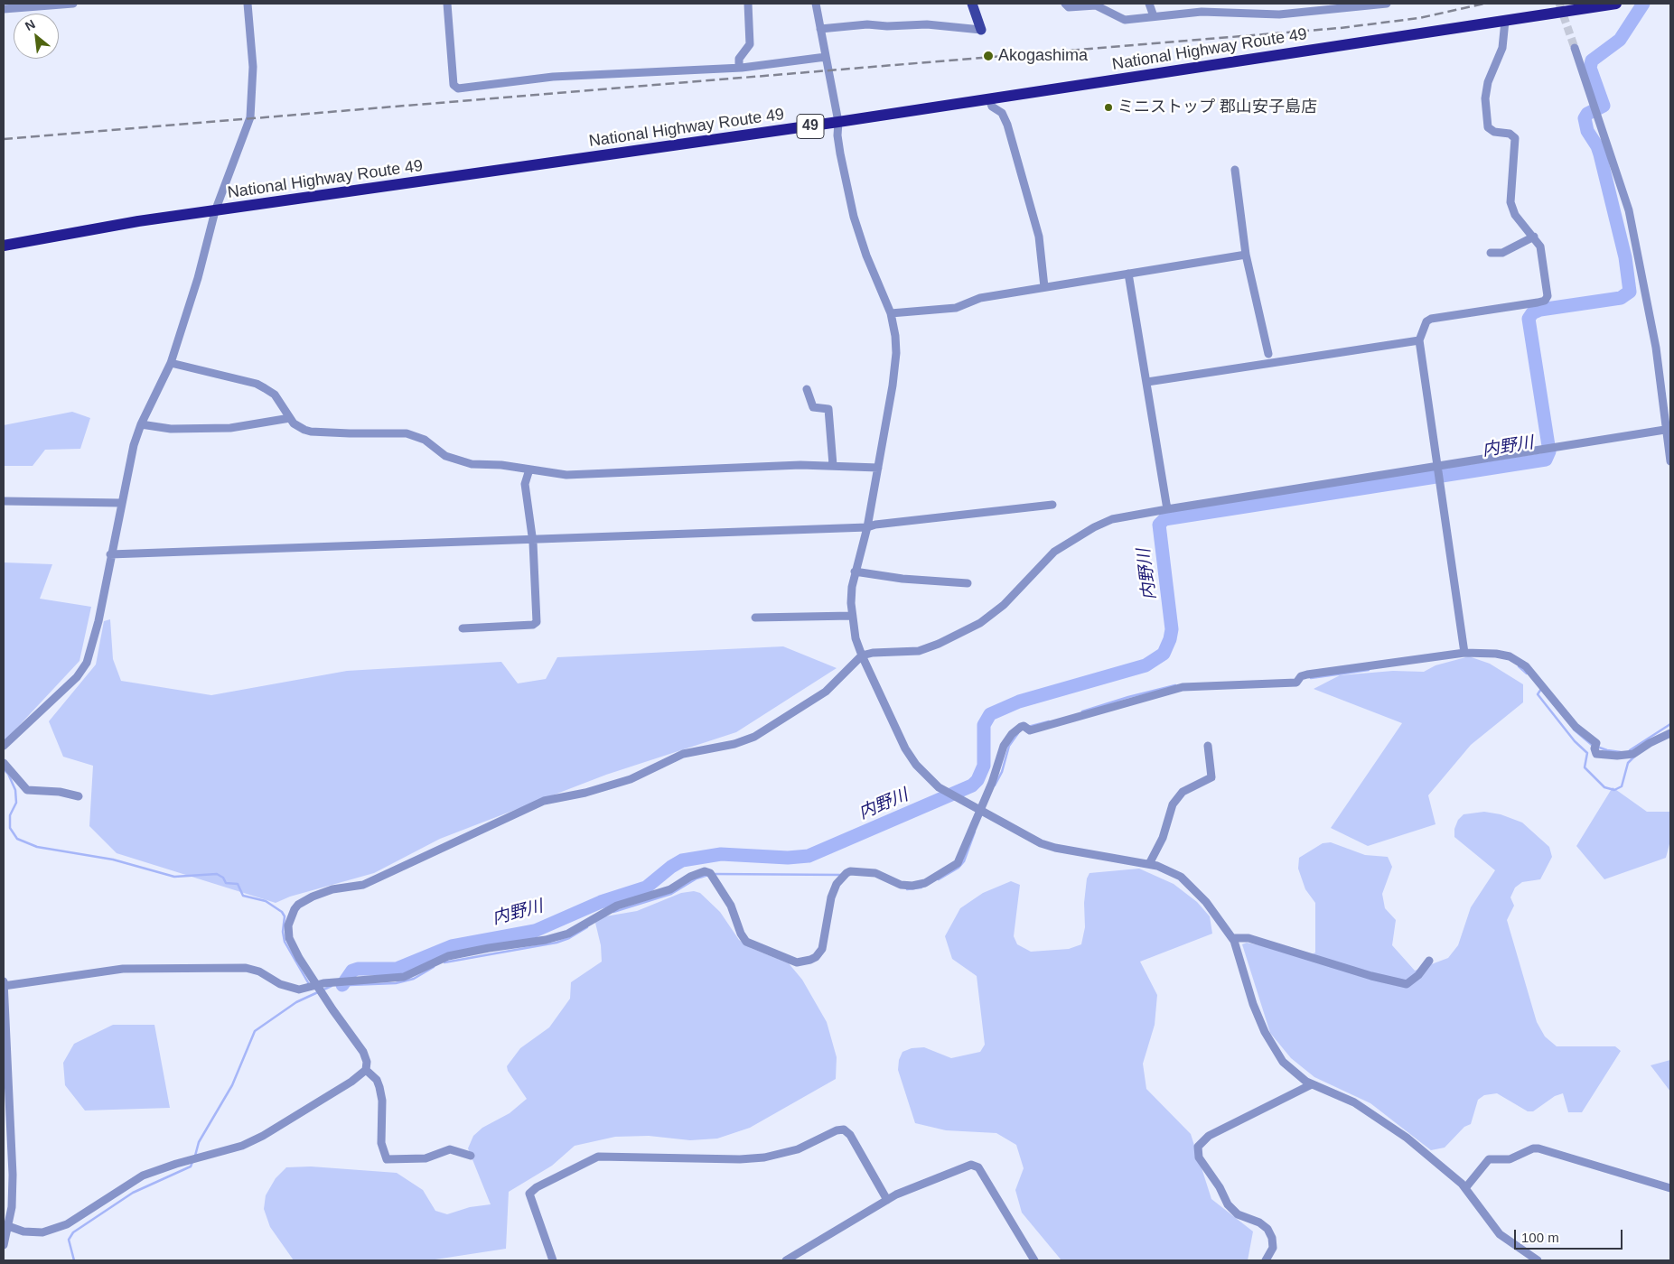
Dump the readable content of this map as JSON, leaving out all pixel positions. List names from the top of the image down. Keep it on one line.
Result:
{"streets":{"highway":["National Highway Route 49","49"]},"water":["内野川"],"places":["Akogashima","ミニストップ 郡山安子島店"],"scale_bar":"100 m","north":"top left"}
